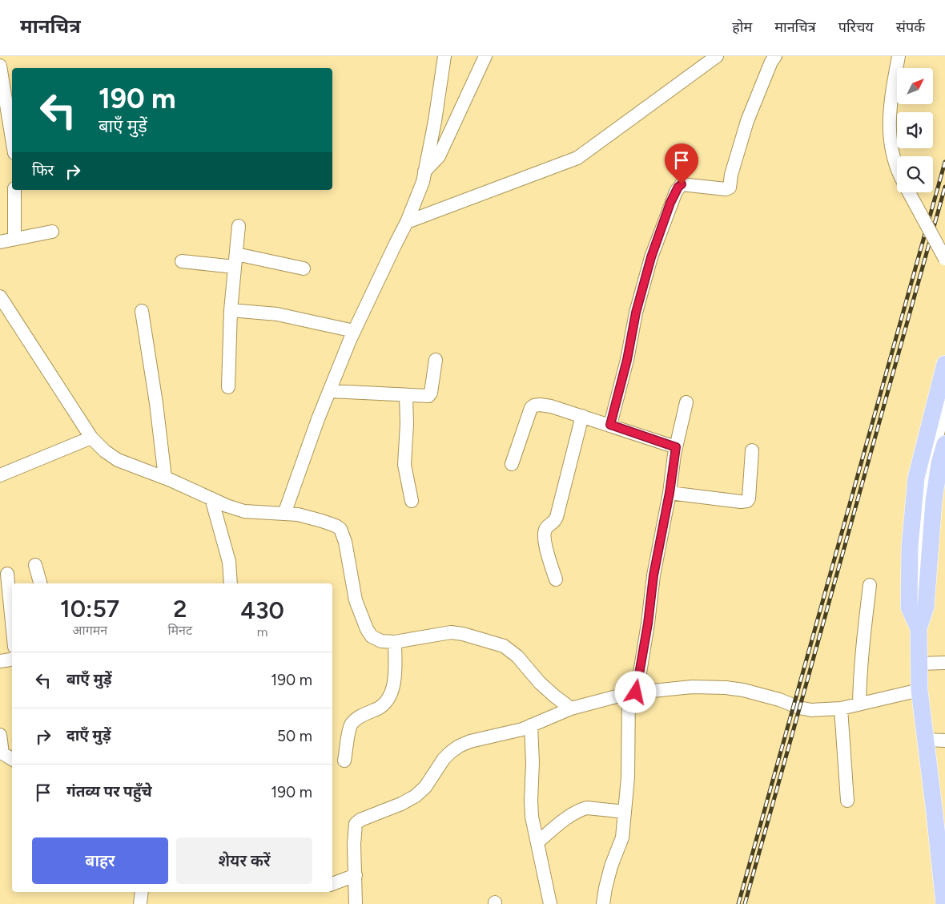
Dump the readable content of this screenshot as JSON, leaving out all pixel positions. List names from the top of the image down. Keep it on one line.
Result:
{"north":"top right","page":{"header":"मानचित्र","nav":["होम","मानचित्र","परिचय","संपर्क"],"turn":["190 m","बाएँ मुड़ें"],"then":"फिर","eta":["10:57","आगमन","2","मिनट","430","m"],"list":[{"name":"बाएँ मुड़ें","value":"190 m"},{"name":"दाएँ मुड़ें","value":"50 m"},{"name":"गंतव्य पर पहुँचे","value":"190 m"}],"buttons":["बाहर","शेयर करें"]}}
